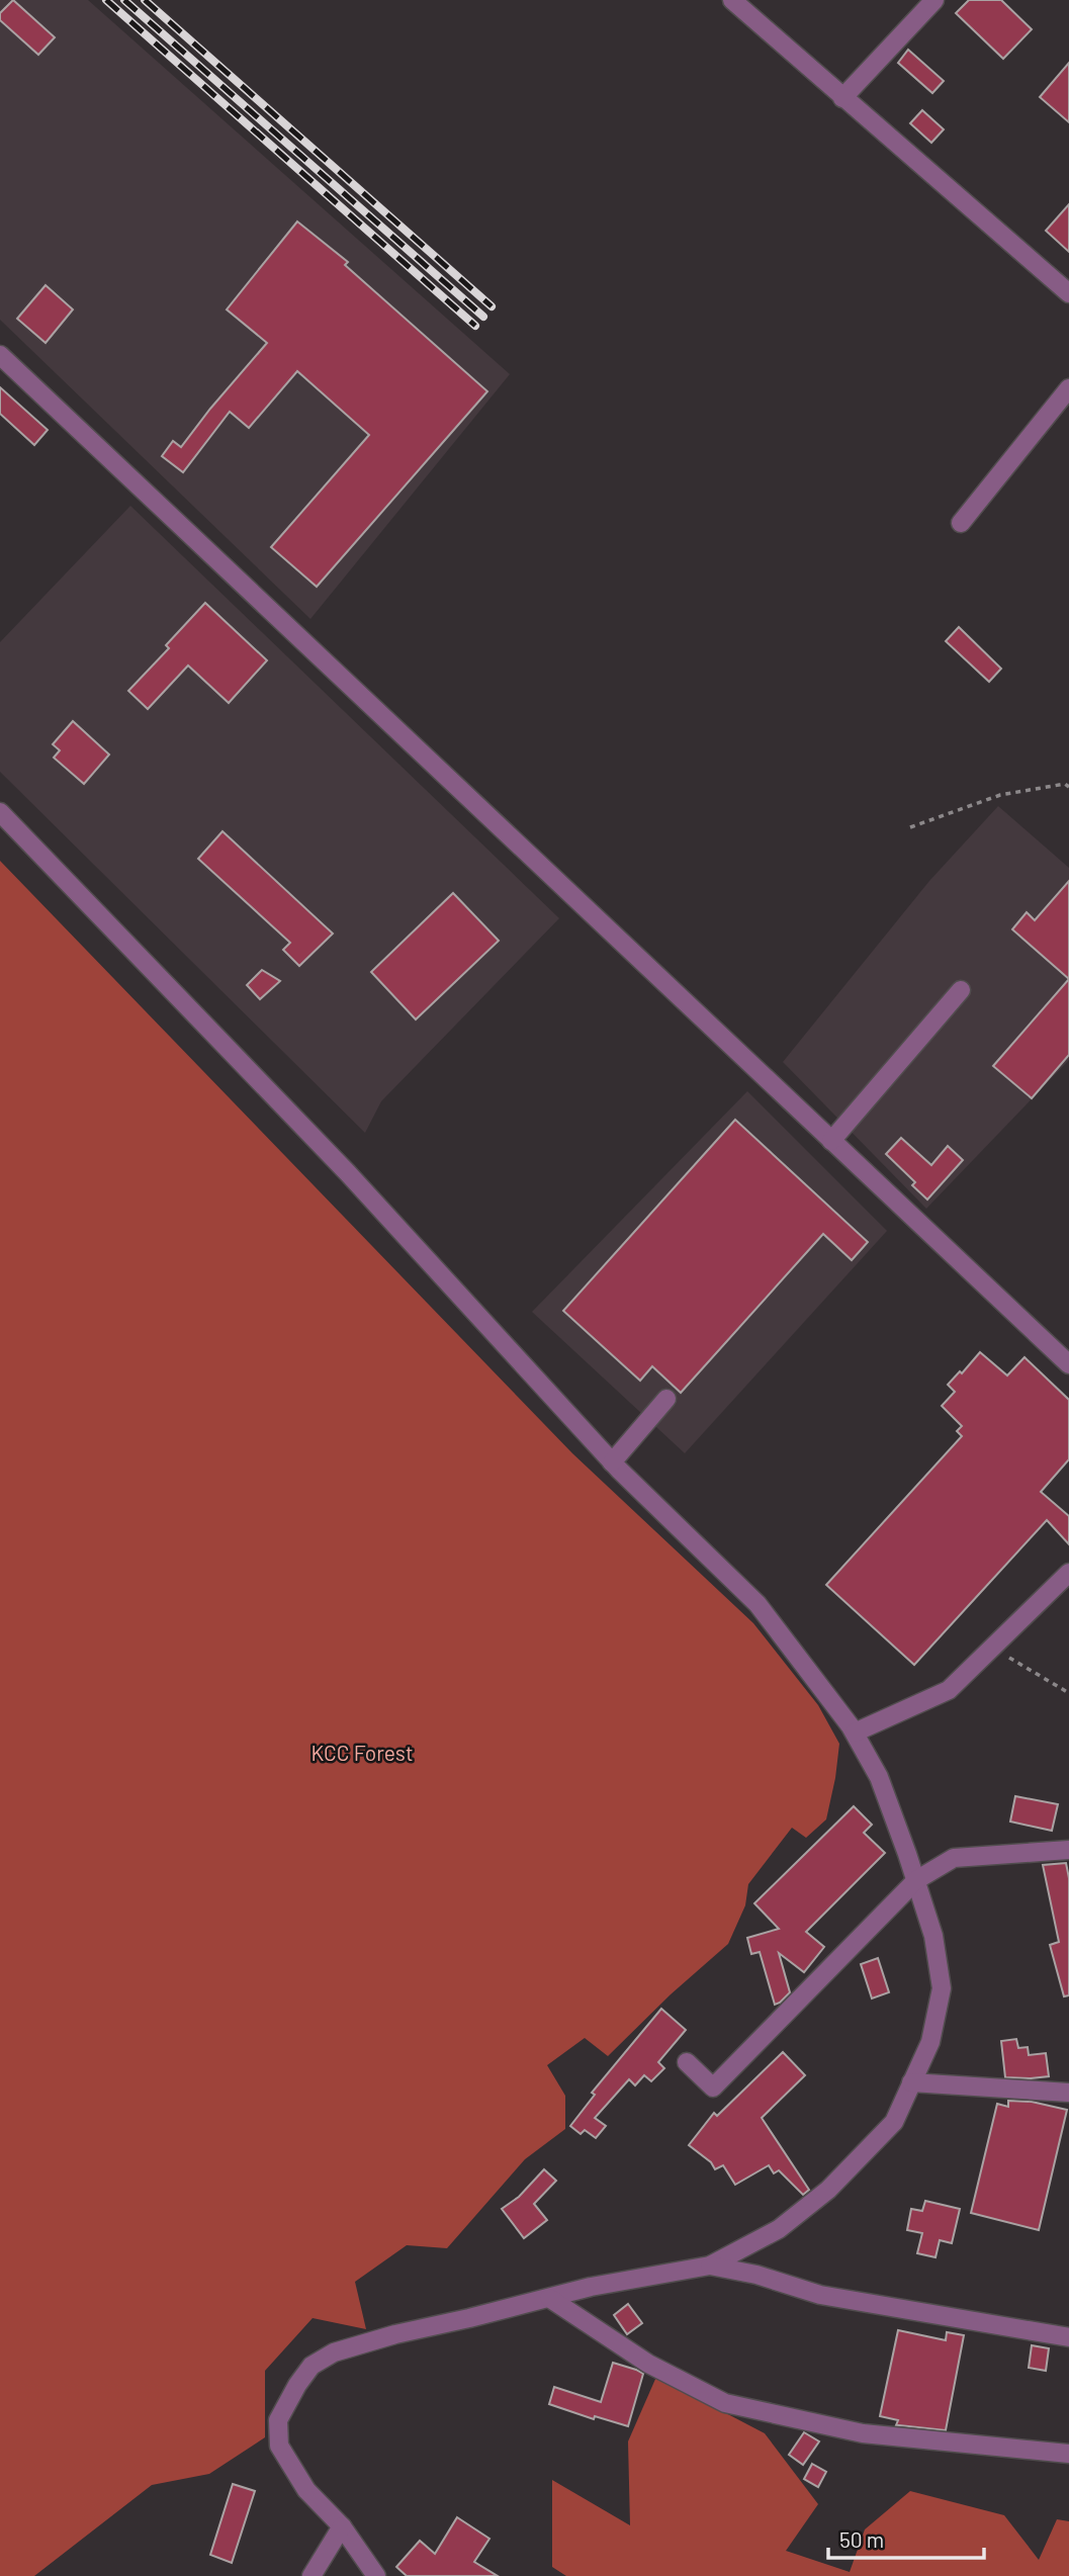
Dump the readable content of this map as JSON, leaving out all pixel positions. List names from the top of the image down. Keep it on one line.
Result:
{"parks":["KCC Forest"],"scale_bar":"50 m"}
